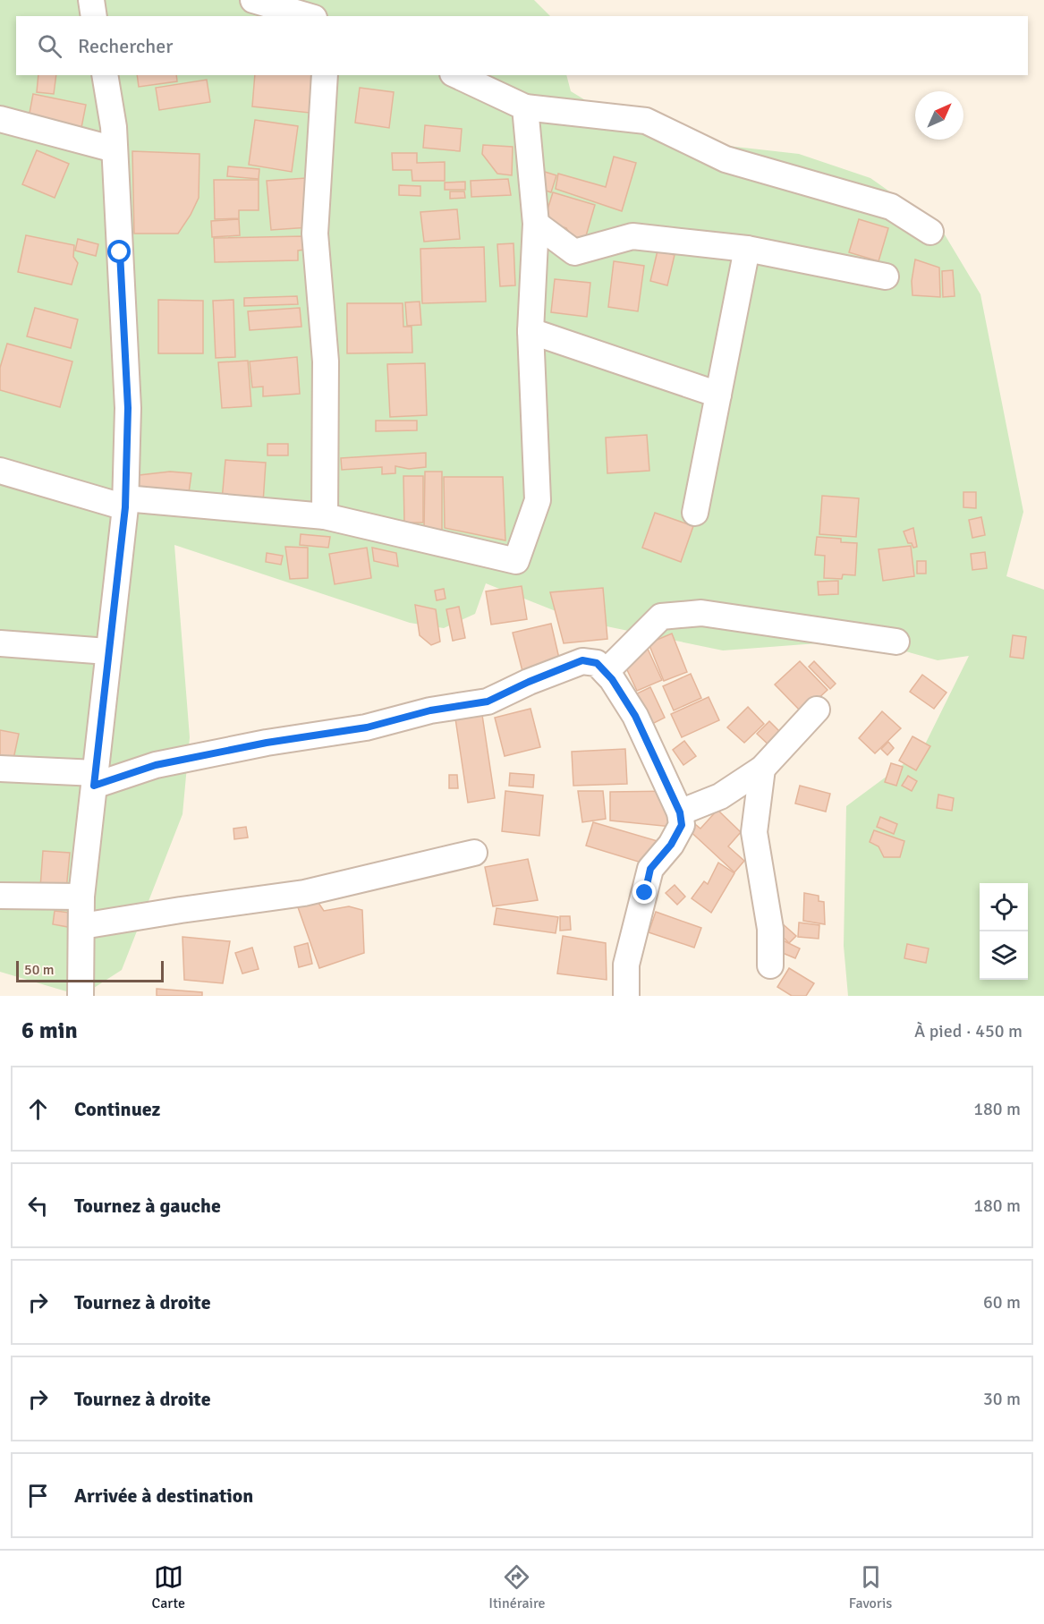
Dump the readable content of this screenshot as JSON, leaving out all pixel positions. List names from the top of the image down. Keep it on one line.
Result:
{"scale_bar":"50 m","north":"top right","page":{"search":"Rechercher","scale":"50 m","heading":["6 min","À pied · 450 m"],"list":[["Continuez","180 m"],["Tournez à gauche","180 m"],["Tournez à droite","60 m"],["Tournez à droite","30 m"],"Arrivée à destination"],"nav":["Carte","Itinéraire","Favoris"]}}
